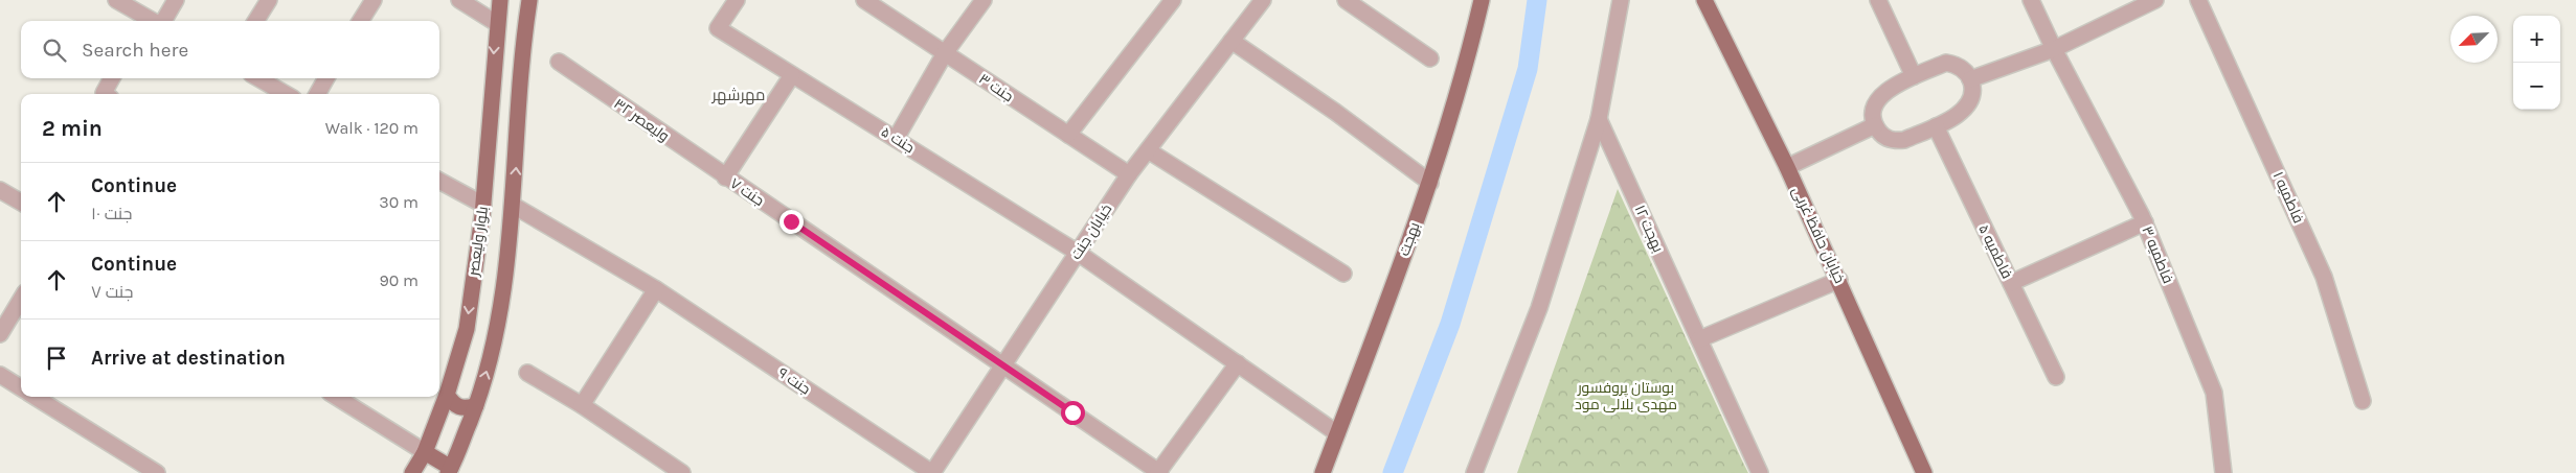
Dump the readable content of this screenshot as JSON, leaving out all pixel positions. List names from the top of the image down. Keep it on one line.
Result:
{"streets":{"main road":["خیابان حافظ غربی","بهجت","بلوار ولیعصر"],"street":["جنت ۳","ولیعصر ۳۲","جنت ۵","جنت ۷","فاطمیه ۱","بهجت ۱۲","خیابان جنت","فاطمیه ۵","فاطمیه ۳","جنت ۹"]},"crossings":[["جنت ۳","خیابان جنت"],["ولیعصر ۳۲","جنت ۷"],["جنت ۵","خیابان جنت"],["جنت ۵","بهجت"],["جنت ۷","خیابان جنت"],["خیابان جنت","جنت ۹"],["بلوار ولیعصر","جنت ۹"]],"districts":["مهرشهر"],"parks":["بوستان پروفسور مهدی بلالی مود"],"north":"bottom left","page":{"map_buttons":["+","−"],"search":"Search here","heading":["2 min","Walk · 120 m"],"list":[["Continue","جنت ۱۰","30 m"],["Continue","جنت ۷","90 m"],"Arrive at destination"]}}
